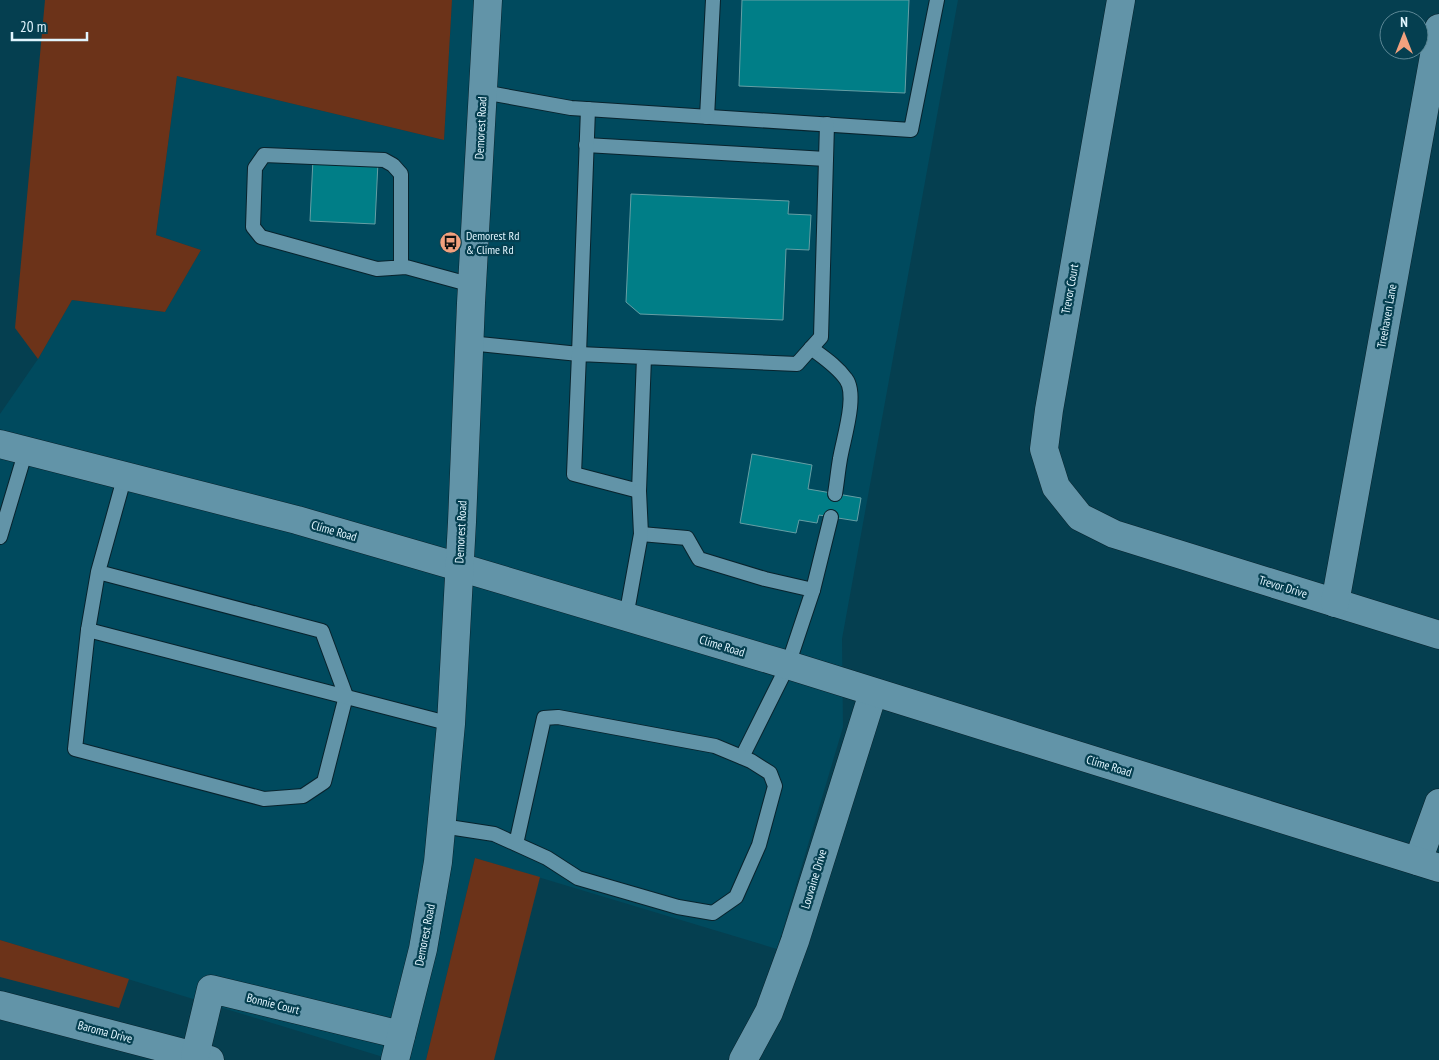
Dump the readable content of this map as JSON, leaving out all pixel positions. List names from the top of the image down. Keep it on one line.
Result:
{"streets":{"street":["Demorest Road","Trevor Court","Treehaven Lane","Clime Road","Trevor Drive","Louvaine Drive","Bonnie Court","Baroma Drive"]},"crossings":[["Demorest Road","Clime Road"],["Demorest Road","Bonnie Court"],["Trevor Court","Trevor Drive"],["Treehaven Lane","Trevor Drive"],["Clime Road","Louvaine Drive"],["Bonnie Court","Baroma Drive"]],"places":{"bus stop":["Demorest Rd & Clime Rd"]},"scale_bar":"20 m","north":"top"}
